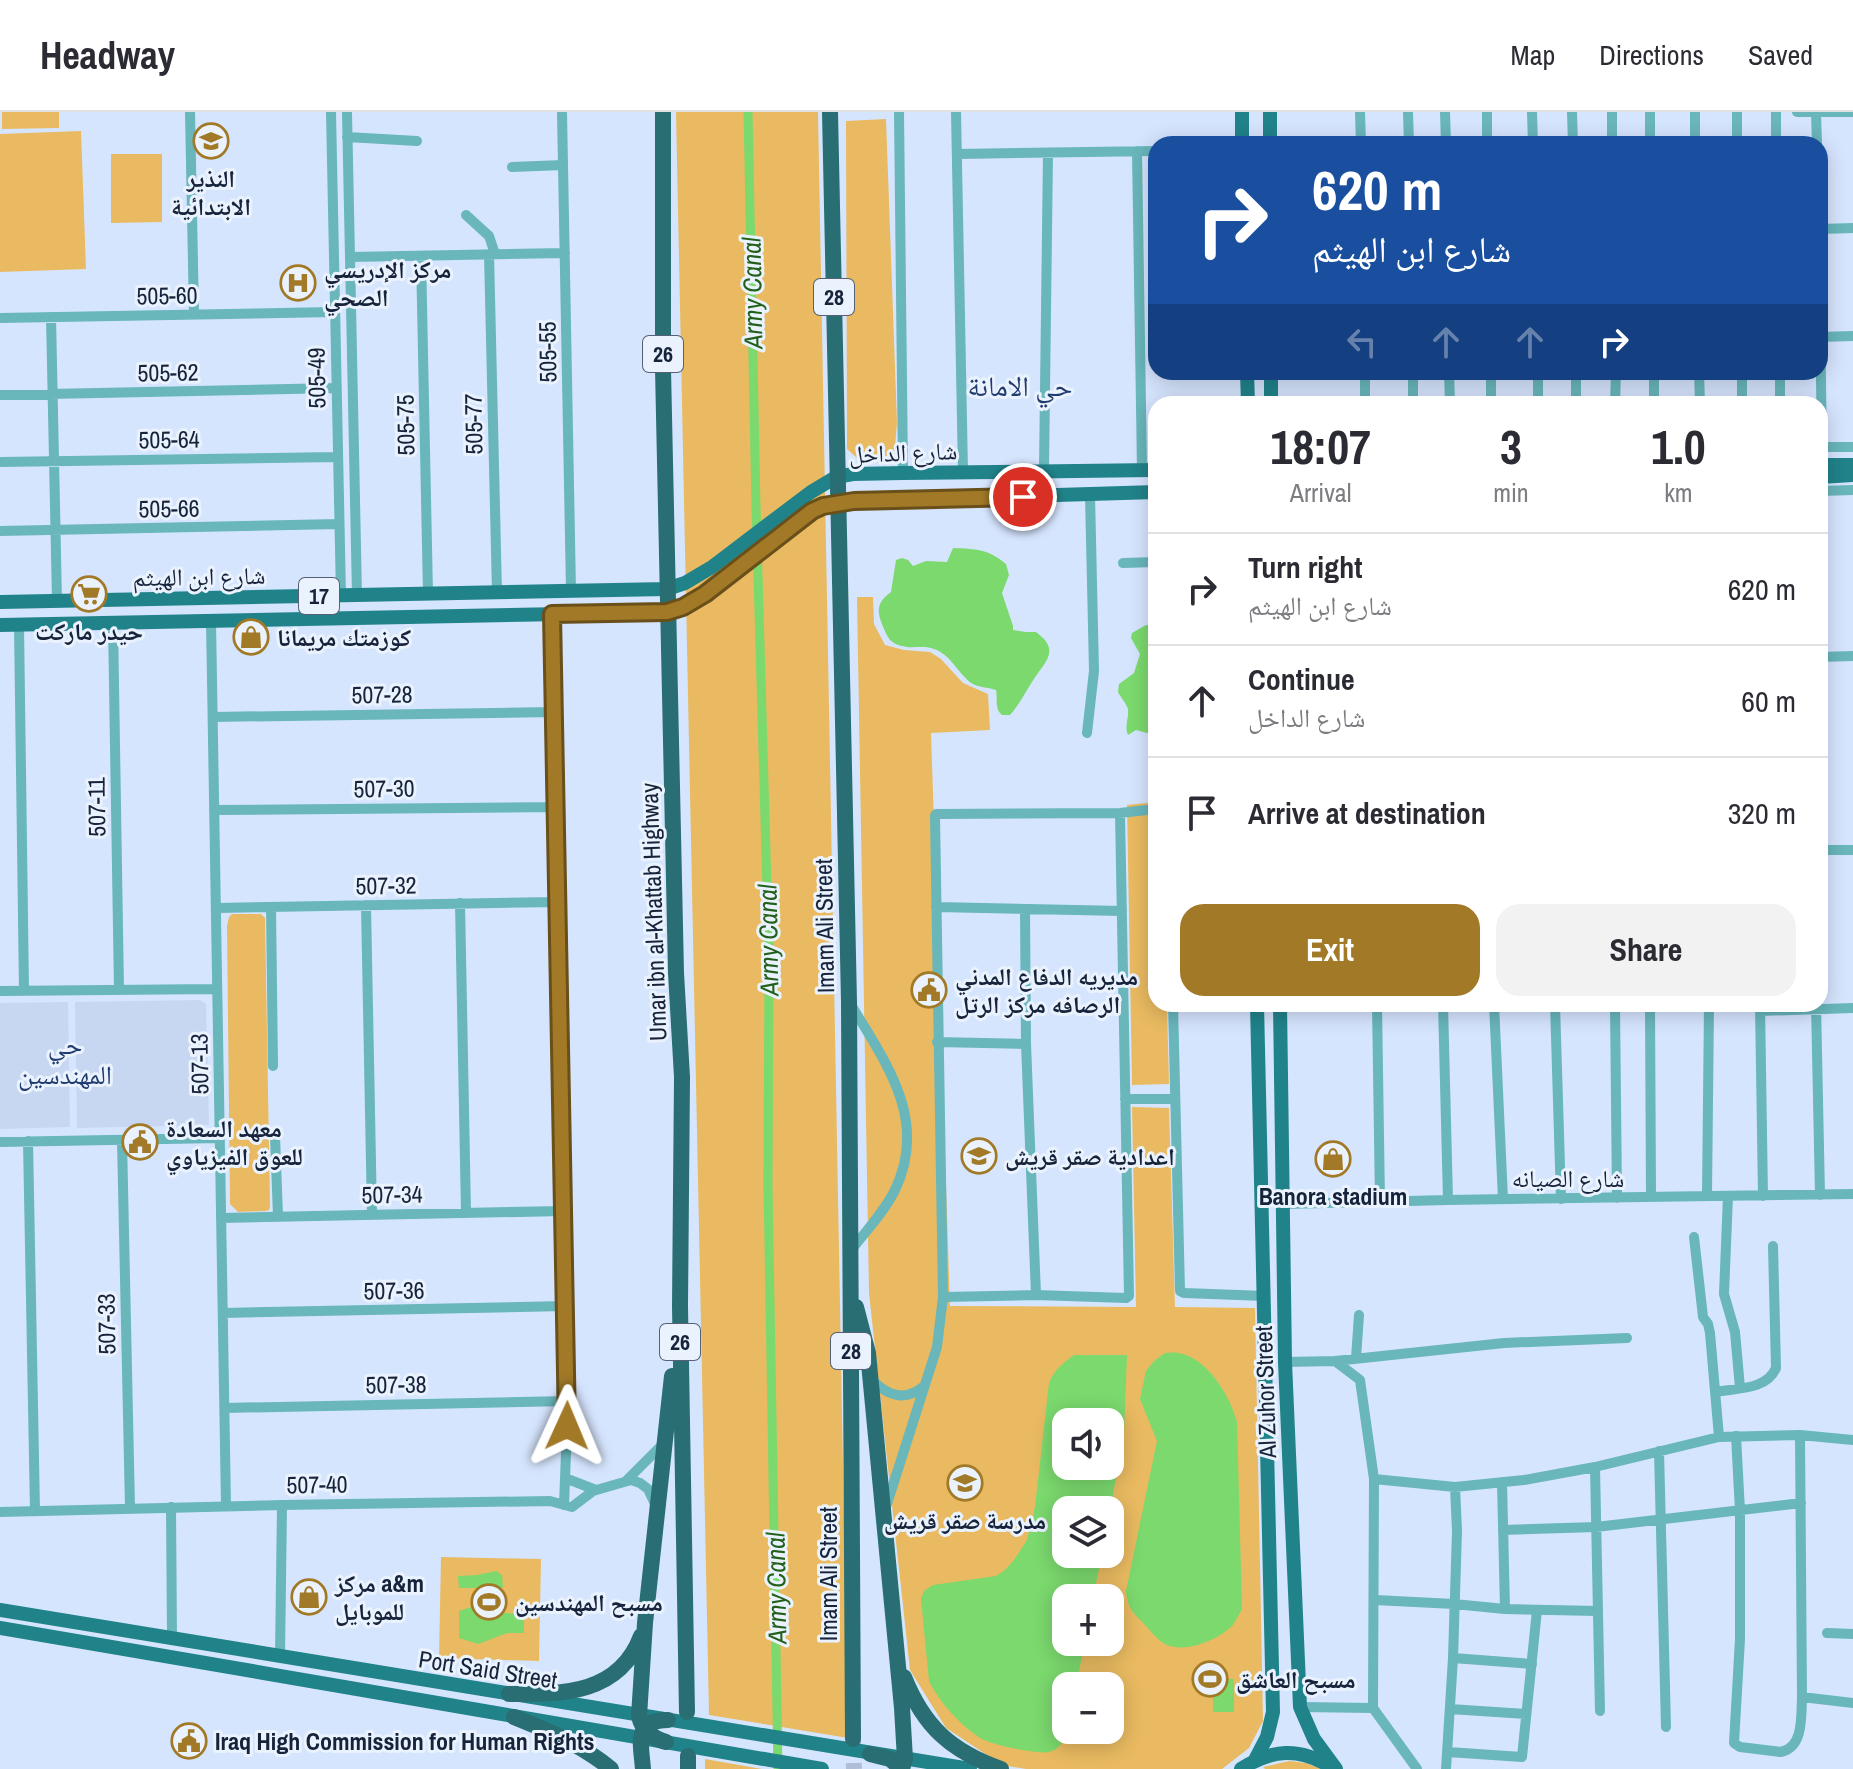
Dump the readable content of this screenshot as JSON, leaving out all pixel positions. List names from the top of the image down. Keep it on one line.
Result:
{"streets":{"highway":["28","26","Umar ibn al-Khattab Highway","Imam Ali Street"],"main road":["شارع الداخل","شارع ابن الهيثم","17","Al Zuhor Street","Port Said Street"],"street":["505-60","505-55","505-62","505-49","505-77","505-75","505-64","505-66","507-28","507-30","507-11","507-32","507-13","شارع الصيانه","507-34","507-36","507-33","507-38","507-40"]},"crossings":[["505-60","505-49"],["505-55","شارع ابن الهيثم"],["505-62","505-49"],["505-49","505-64"],["505-49","505-66"],["505-49","شارع ابن الهيثم"],["505-77","شارع ابن الهيثم"],["505-75","شارع ابن الهيثم"],["شارع الداخل","شارع ابن الهيثم"],["شارع ابن الهيثم","507-11"],["شارع ابن الهيثم","507-13"],["507-28","507-13"],["507-30","507-13"],["507-32","507-13"],["507-13","507-34"],["507-13","507-36"],["507-13","507-38"],["507-13","507-40"],["شارع الصيانه","Al Zuhor Street"],["507-33","507-40"]],"districts":["حي الامانة","حي المهندسين"],"water":["Army Canal"],"places":{"school or university":["النذير الابتدائية","اعدادية صقر قريش","مدرسة صقر قريش"],"hospital":["مركز الإدريسي الصحي"],"supermarket":["حيدر ماركت"],"shop":["كوزمتك مريمانا","Banora stadium","مركز a&m للموبايل"],"public building":["مديريه الدفاع المدني الرصافه مركز الرتل","معهد السعادة للعوق الفيزياوي","Iraq High Commission for Human Rights"],"sports":["مسبح المهندسين","مسبح العاشق"]},"page":{"header":"Headway","nav":["Map","Directions","Saved"],"turn":["620 m","شارع ابن الهيثم"],"eta":["18:07","Arrival","3","min","1.0","km"],"list":[{"name":"Turn right","note":"شارع ابن الهيثم","value":"620 m"},{"name":"Continue","note":"شارع الداخل","value":"60 m"},{"name":"Arrive at destination","value":"320 m"}],"buttons":["Exit","Share"],"map_buttons":["+","−"]}}
